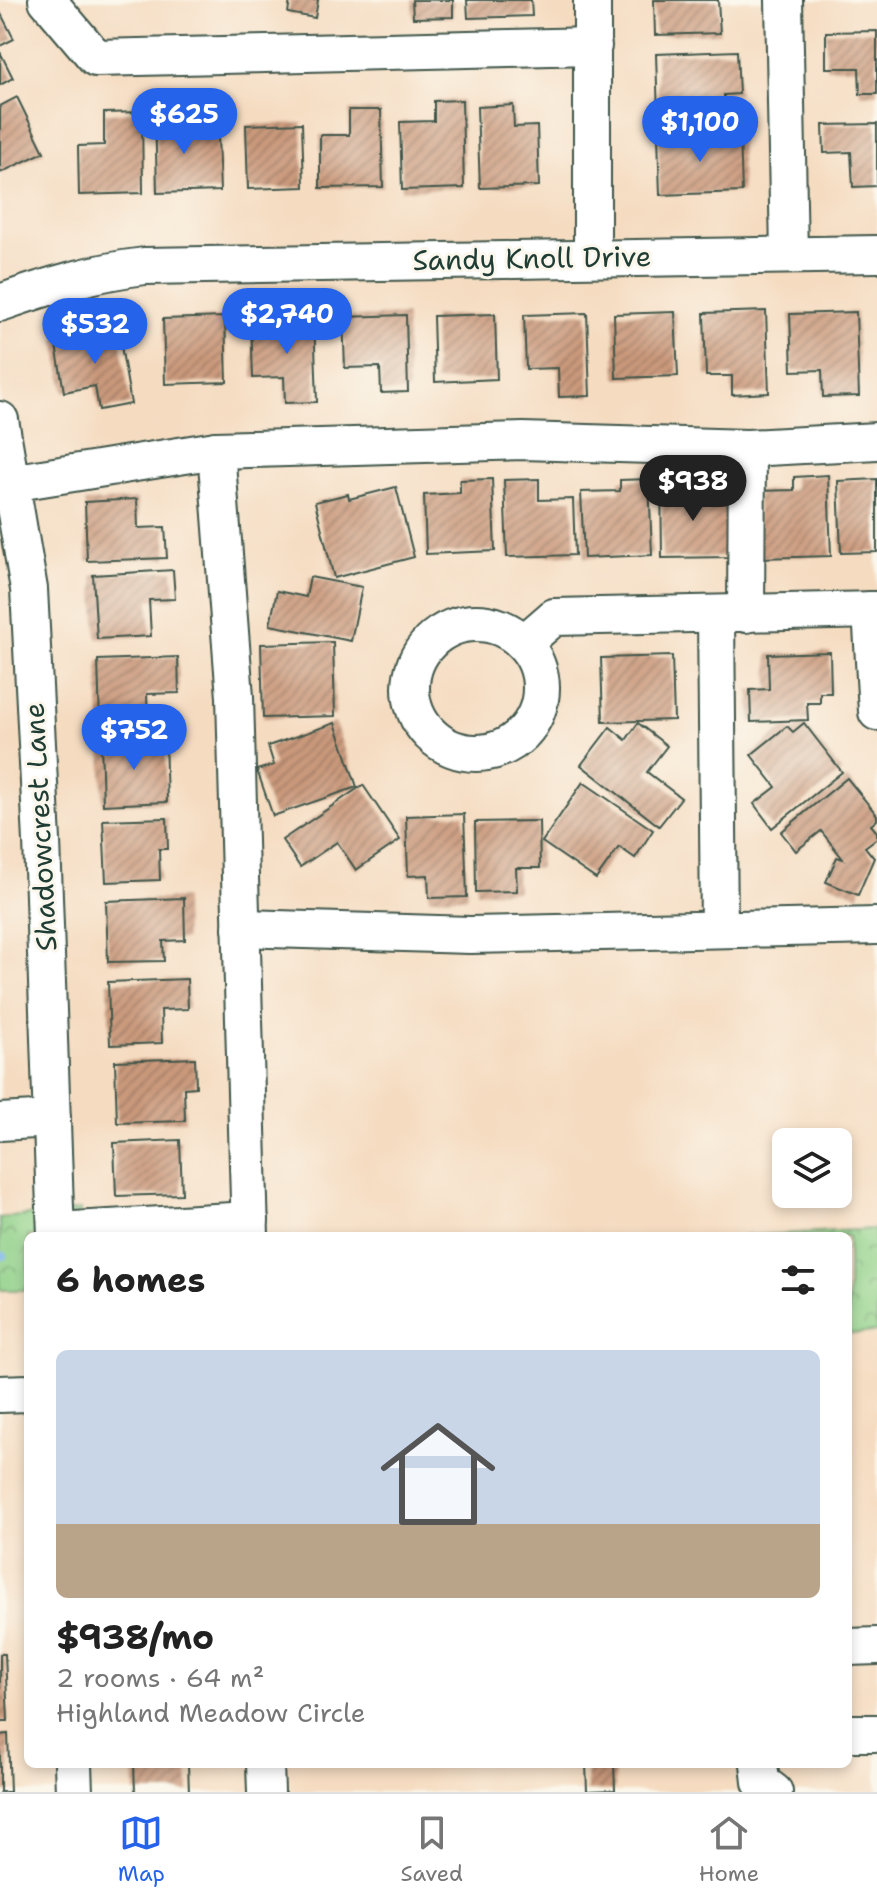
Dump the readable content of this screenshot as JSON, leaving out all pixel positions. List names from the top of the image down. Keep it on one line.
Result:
{"streets":{"street":["Sandy Knoll Drive","Shadowcrest Lane"]},"page":{"price":["$625","$1,100","$2,740","$532","$938","$752"],"heading":"6 homes","list":[{"name":"$938/mo","note":"2 rooms · 64 m² · Highland Meadow Circle"}],"tabs":["Map","Saved","Home"]}}
